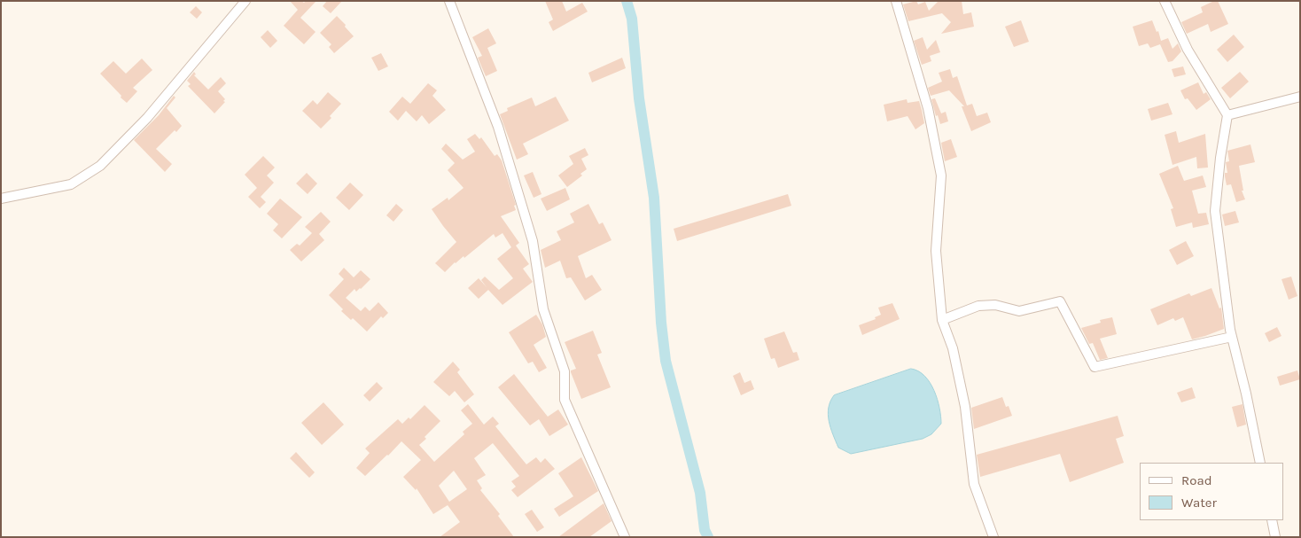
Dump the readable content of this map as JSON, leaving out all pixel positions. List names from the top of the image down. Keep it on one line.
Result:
{"legend":["Road","Water"]}
